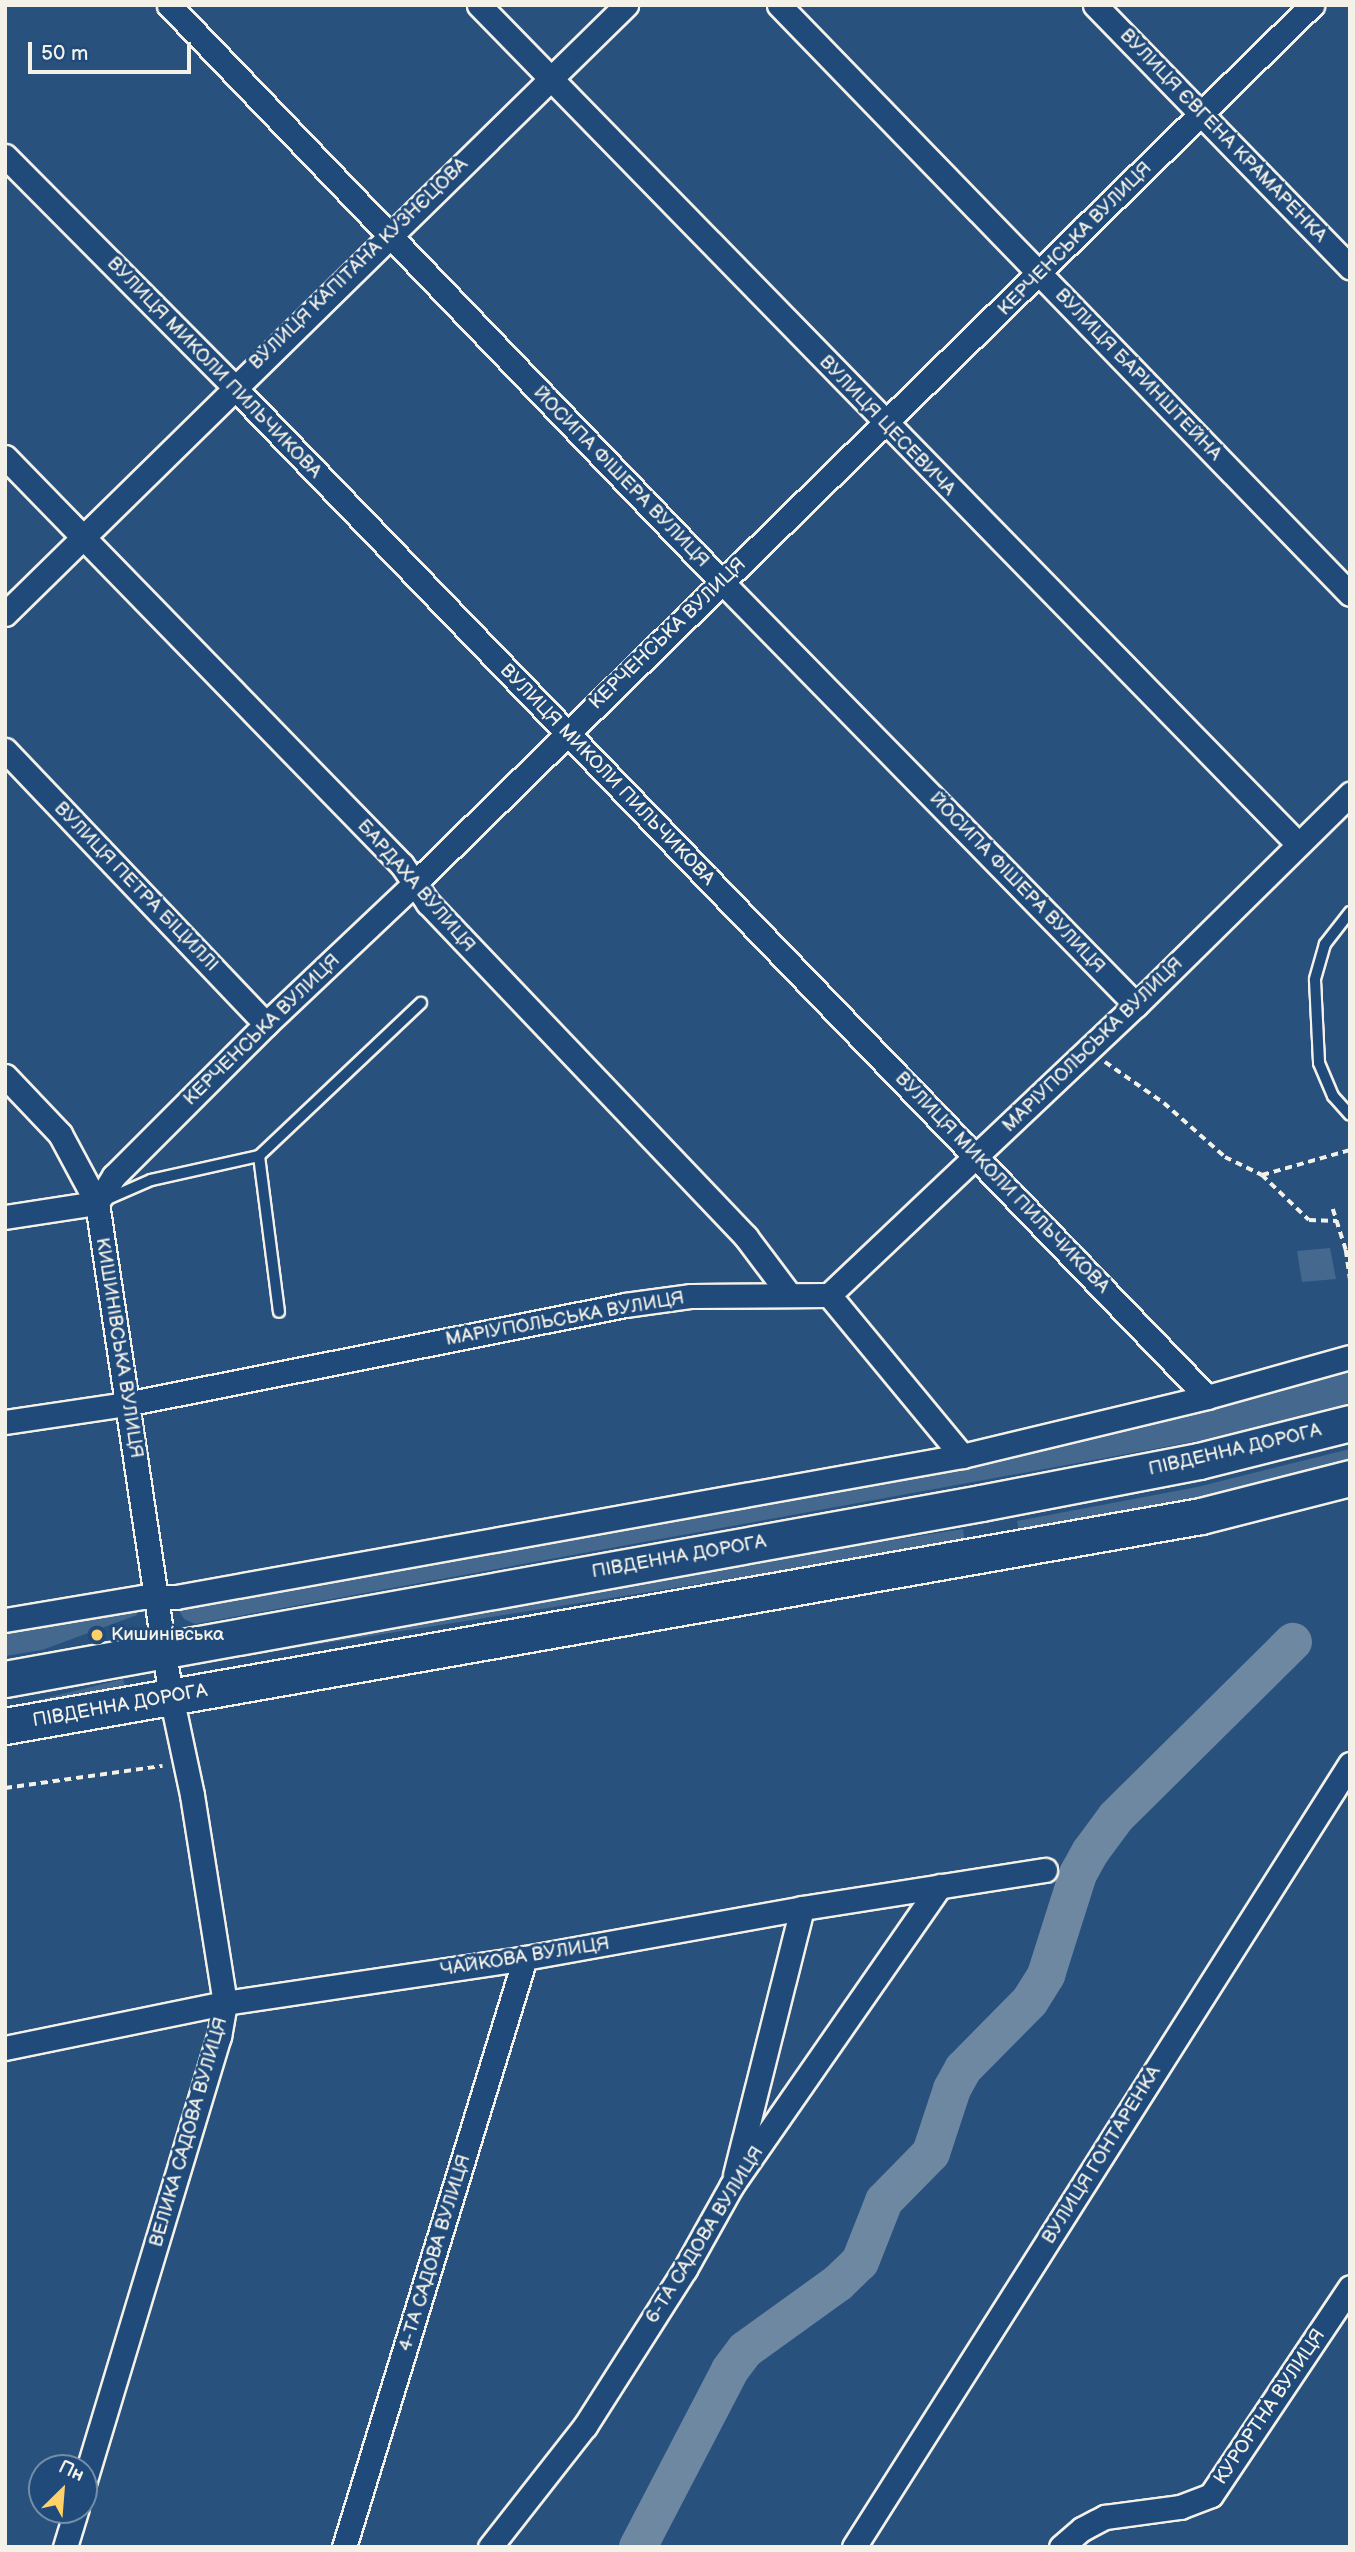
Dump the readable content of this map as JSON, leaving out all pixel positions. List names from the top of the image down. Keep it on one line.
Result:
{"streets":{"main road":["ПІВДЕННА ДОРОГА"],"street":["ВУЛИЦЯ ЄВГЕНА КРАМАРЕНКА","КЕРЧЕНСЬКА ВУЛИЦЯ","ВУЛИЦЯ КАПІТАНА КУЗНЄЦОВА","ВУЛИЦЯ МИКОЛИ ПИЛЬЧИКОВА","ВУЛИЦЯ БАРИНШТЕЙНА","ВУЛИЦЯ ЦЕСЕВИЧА","ЙОСИПА ФІШЕРА ВУЛИЦЯ","БАРДАХА ВУЛИЦЯ","ВУЛИЦЯ ПЕТРА БІЦИЛЛІ","МАРІУПОЛЬСЬКА ВУЛИЦЯ","КИШИНІВСЬКА ВУЛИЦЯ","ЧАЙКОВА ВУЛИЦЯ","ВЕЛИКА САДОВА ВУЛИЦЯ","ВУЛИЦЯ ГОНТАРЕНКА","6-ТА САДОВА ВУЛИЦЯ","4-ТА САДОВА ВУЛИЦЯ","КУРОРТНА ВУЛИЦЯ"]},"crossings":[["ВУЛИЦЯ ЄВГЕНА КРАМАРЕНКА","КЕРЧЕНСЬКА ВУЛИЦЯ"],["КЕРЧЕНСЬКА ВУЛИЦЯ","ВУЛИЦЯ МИКОЛИ ПИЛЬЧИКОВА"],["КЕРЧЕНСЬКА ВУЛИЦЯ","ВУЛИЦЯ БАРИНШТЕЙНА"],["КЕРЧЕНСЬКА ВУЛИЦЯ","ВУЛИЦЯ ЦЕСЕВИЧА"],["КЕРЧЕНСЬКА ВУЛИЦЯ","ЙОСИПА ФІШЕРА ВУЛИЦЯ"],["КЕРЧЕНСЬКА ВУЛИЦЯ","БАРДАХА ВУЛИЦЯ"],["КЕРЧЕНСЬКА ВУЛИЦЯ","ВУЛИЦЯ ПЕТРА БІЦИЛЛІ"],["КЕРЧЕНСЬКА ВУЛИЦЯ","КИШИНІВСЬКА ВУЛИЦЯ"],["ВУЛИЦЯ КАПІТАНА КУЗНЄЦОВА","ВУЛИЦЯ МИКОЛИ ПИЛЬЧИКОВА"],["ВУЛИЦЯ КАПІТАНА КУЗНЄЦОВА","ВУЛИЦЯ ЦЕСЕВИЧА"],["ВУЛИЦЯ КАПІТАНА КУЗНЄЦОВА","ЙОСИПА ФІШЕРА ВУЛИЦЯ"],["ВУЛИЦЯ КАПІТАНА КУЗНЄЦОВА","БАРДАХА ВУЛИЦЯ"],["ВУЛИЦЯ МИКОЛИ ПИЛЬЧИКОВА","МАРІУПОЛЬСЬКА ВУЛИЦЯ"],["ВУЛИЦЯ ЦЕСЕВИЧА","МАРІУПОЛЬСЬКА ВУЛИЦЯ"],["ЙОСИПА ФІШЕРА ВУЛИЦЯ","МАРІУПОЛЬСЬКА ВУЛИЦЯ"],["БАРДАХА ВУЛИЦЯ","МАРІУПОЛЬСЬКА ВУЛИЦЯ"],["МАРІУПОЛЬСЬКА ВУЛИЦЯ","КИШИНІВСЬКА ВУЛИЦЯ"],["КИШИНІВСЬКА ВУЛИЦЯ","ПІВДЕННА ДОРОГА"],["КИШИНІВСЬКА ВУЛИЦЯ","ВЕЛИКА САДОВА ВУЛИЦЯ"],["ПІВДЕННА ДОРОГА","ВЕЛИКА САДОВА ВУЛИЦЯ"],["ЧАЙКОВА ВУЛИЦЯ","ВЕЛИКА САДОВА ВУЛИЦЯ"],["ЧАЙКОВА ВУЛИЦЯ","6-ТА САДОВА ВУЛИЦЯ"],["ЧАЙКОВА ВУЛИЦЯ","4-ТА САДОВА ВУЛИЦЯ"]],"places":["Кишинівська"],"scale_bar":"50 m","north":"top right"}
